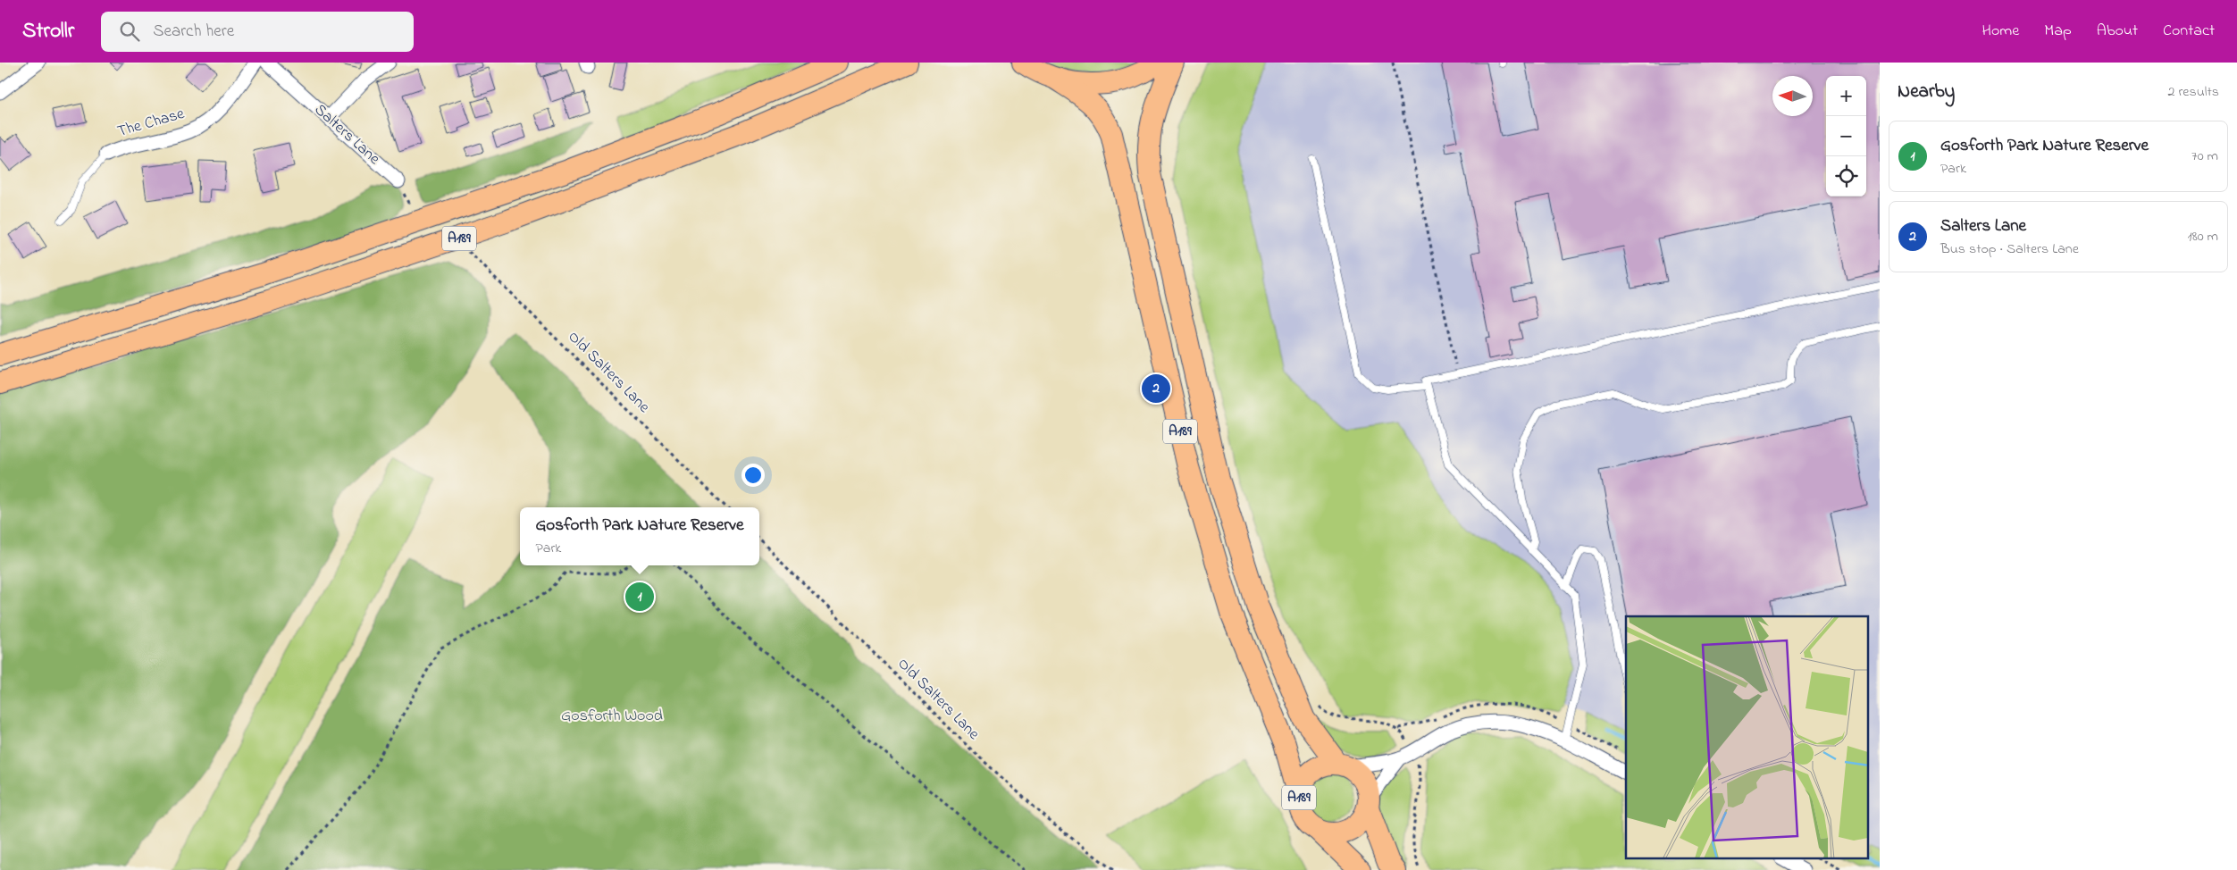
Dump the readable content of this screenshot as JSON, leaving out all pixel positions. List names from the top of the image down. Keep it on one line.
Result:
{"streets":{"main road":["A189"],"street":["The Chase","Salters Lane"],"path":["Old Salters Lane"]},"parks":["Gosforth Wood"],"north":"left","page":{"header":"Strollr","search":"Search here","nav":["Home","Map","About","Contact"],"heading":["Nearby","2 results"],"map_buttons":["+","−"],"list":[{"mark":"1","name":"Gosforth Park Nature Reserve","note":"Park","value":"70 m"},{"mark":"2","name":"Salters Lane","note":"Bus stop · Salters Lane","value":"180 m"}],"pins":["2","1"],"popup":["Gosforth Park Nature Reserve","Park"]}}
